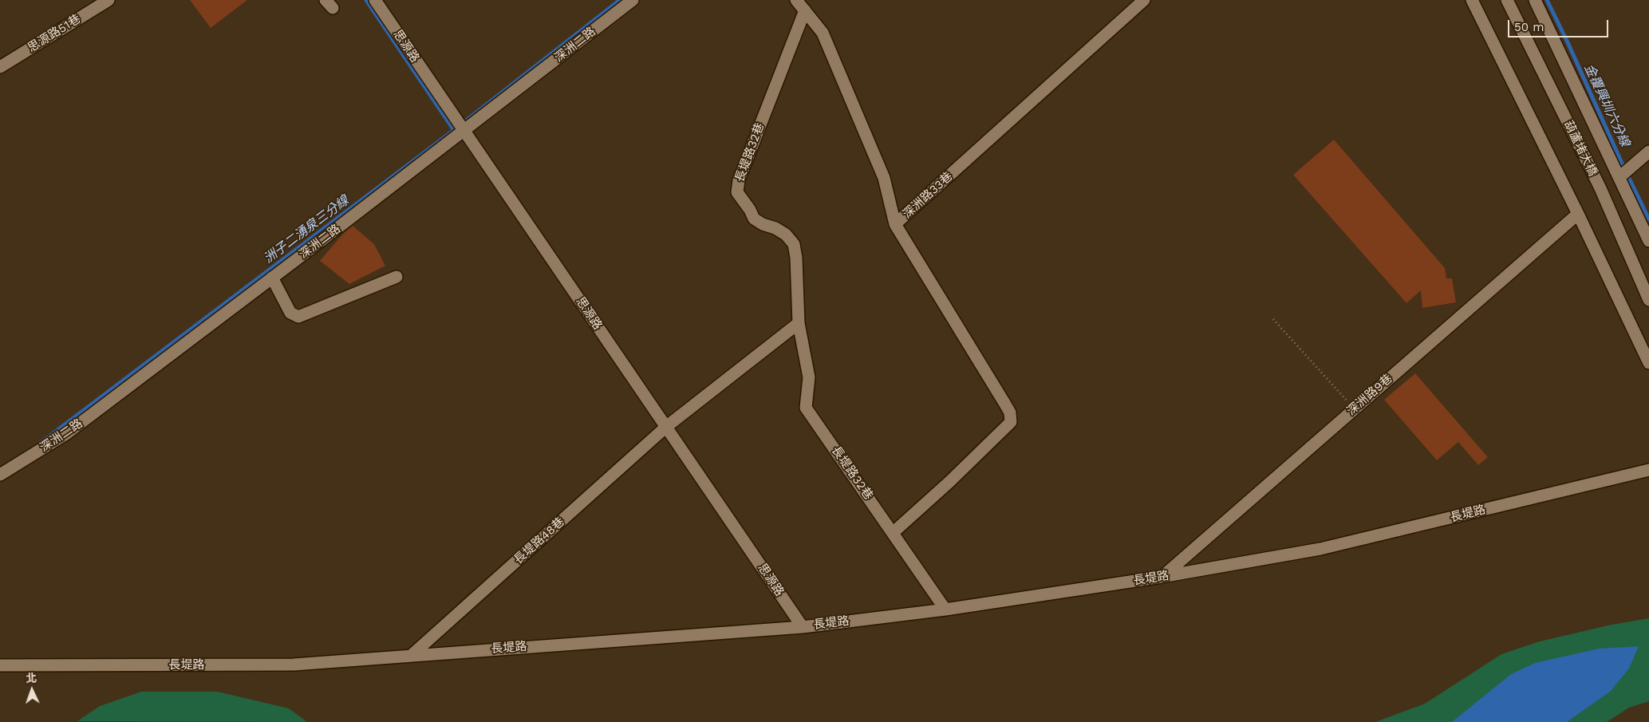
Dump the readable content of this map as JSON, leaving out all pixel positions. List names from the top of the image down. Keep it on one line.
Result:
{"streets":{"street":["思源路51巷","深洲二路","思源路","葫蘆堵大橋","長堤路32巷","深洲路33巷","深洲路9巷","長堤路","長堤路48巷"]},"crossings":[["深洲二路","思源路"],["思源路","長堤路"],["思源路","長堤路48巷"],["長堤路32巷","深洲路33巷"],["長堤路32巷","長堤路"],["深洲路9巷","長堤路"],["長堤路","長堤路48巷"]],"water":["金覆興圳六分線","洲子二湧泉三分線"],"scale_bar":"50 m","north":"top"}
